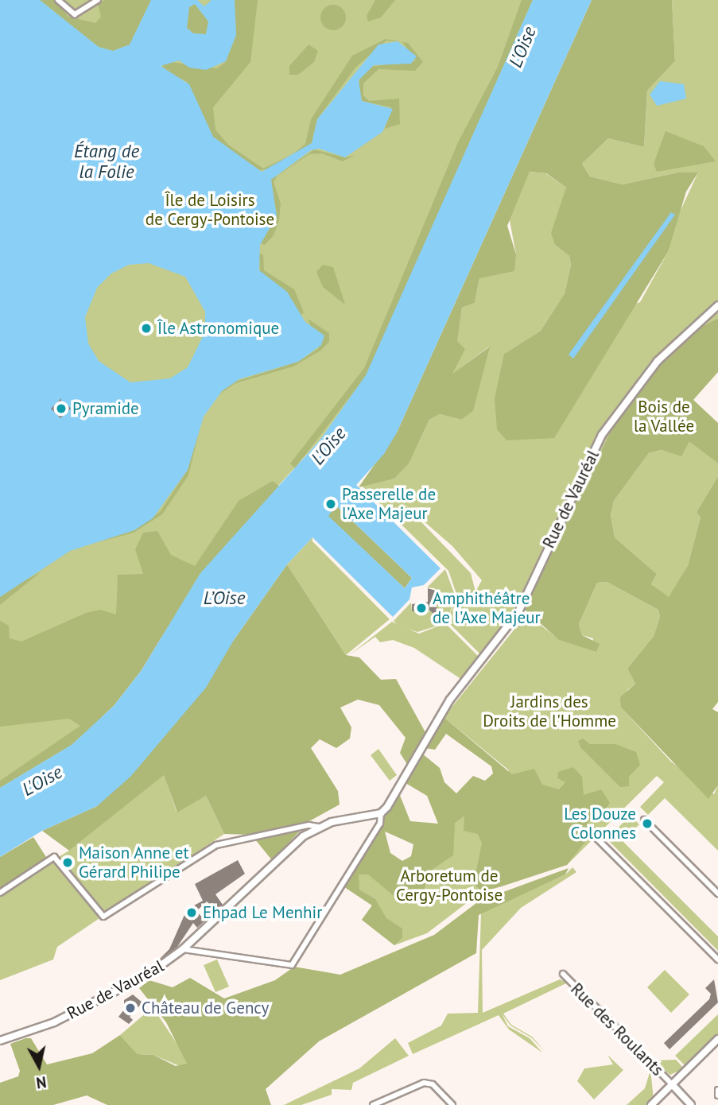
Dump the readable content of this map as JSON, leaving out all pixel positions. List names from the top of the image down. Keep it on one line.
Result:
{"streets":{"street":["Rue de Vauréal","Rue des Roulants"]},"water":["L'Oise","Étang de la Folie","L’Oise"],"parks":["Île de Loisirs de Cergy-Pontoise","Bois de la Vallée","Jardins des Droits de l'Homme","Arboretum de Cergy‐Pontoise"],"places":["Île Astronomique","Pyramide","Passerelle de l’Axe Majeur","Amphithéâtre de l'Axe Majeur","Les Douze Colonnes","Maison Anne et Gérard Philipe","Ehpad Le Menhir","Château de Gency"],"north":"bottom"}
